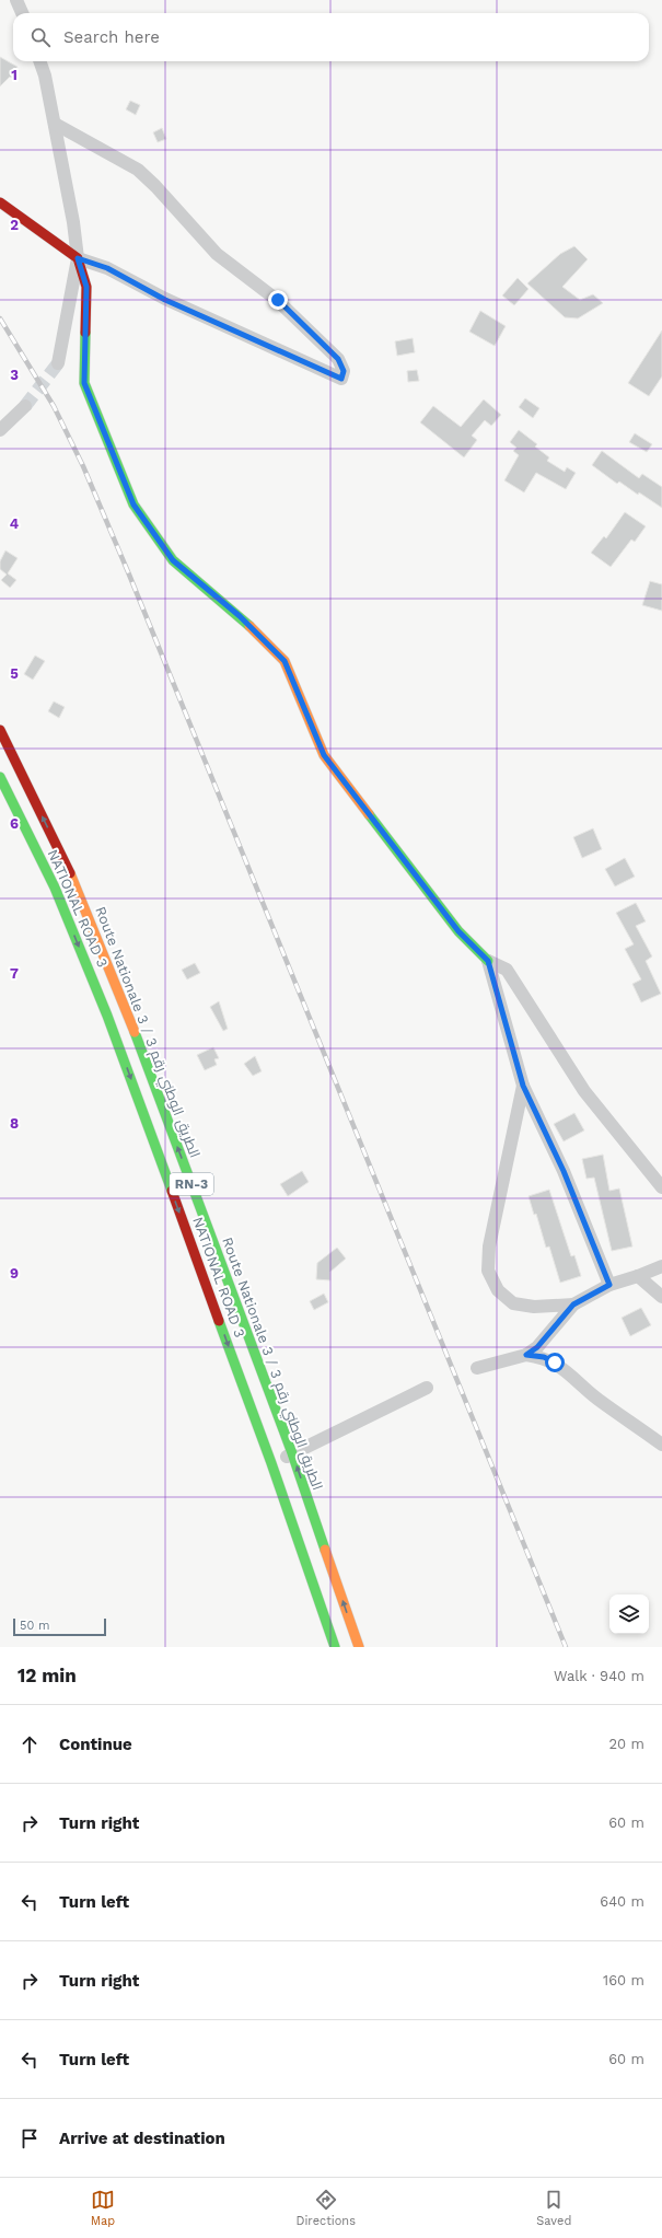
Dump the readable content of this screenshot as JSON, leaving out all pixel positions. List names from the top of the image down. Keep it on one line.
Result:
{"streets":{"main road":["NATIONAL ROAD 3","Route Nationale 3 / الطريق الوطني رقم 3","RN-3"]},"one_way":["NATIONAL ROAD 3","Route Nationale 3 / الطريق الوطني رقم 3"],"scale_bar":"50 m","page":{"search":"Search here","scale":"50 m","heading":["12 min","Walk · 940 m"],"list":[["Continue","20 m"],["Turn right","60 m"],["Turn left","640 m"],["Turn right","160 m"],["Turn left","60 m"],"Arrive at destination"],"nav":["Map","Directions","Saved"]},"grid":{"rows":["1","2","3","4","5","6","7","8","9"]}}
